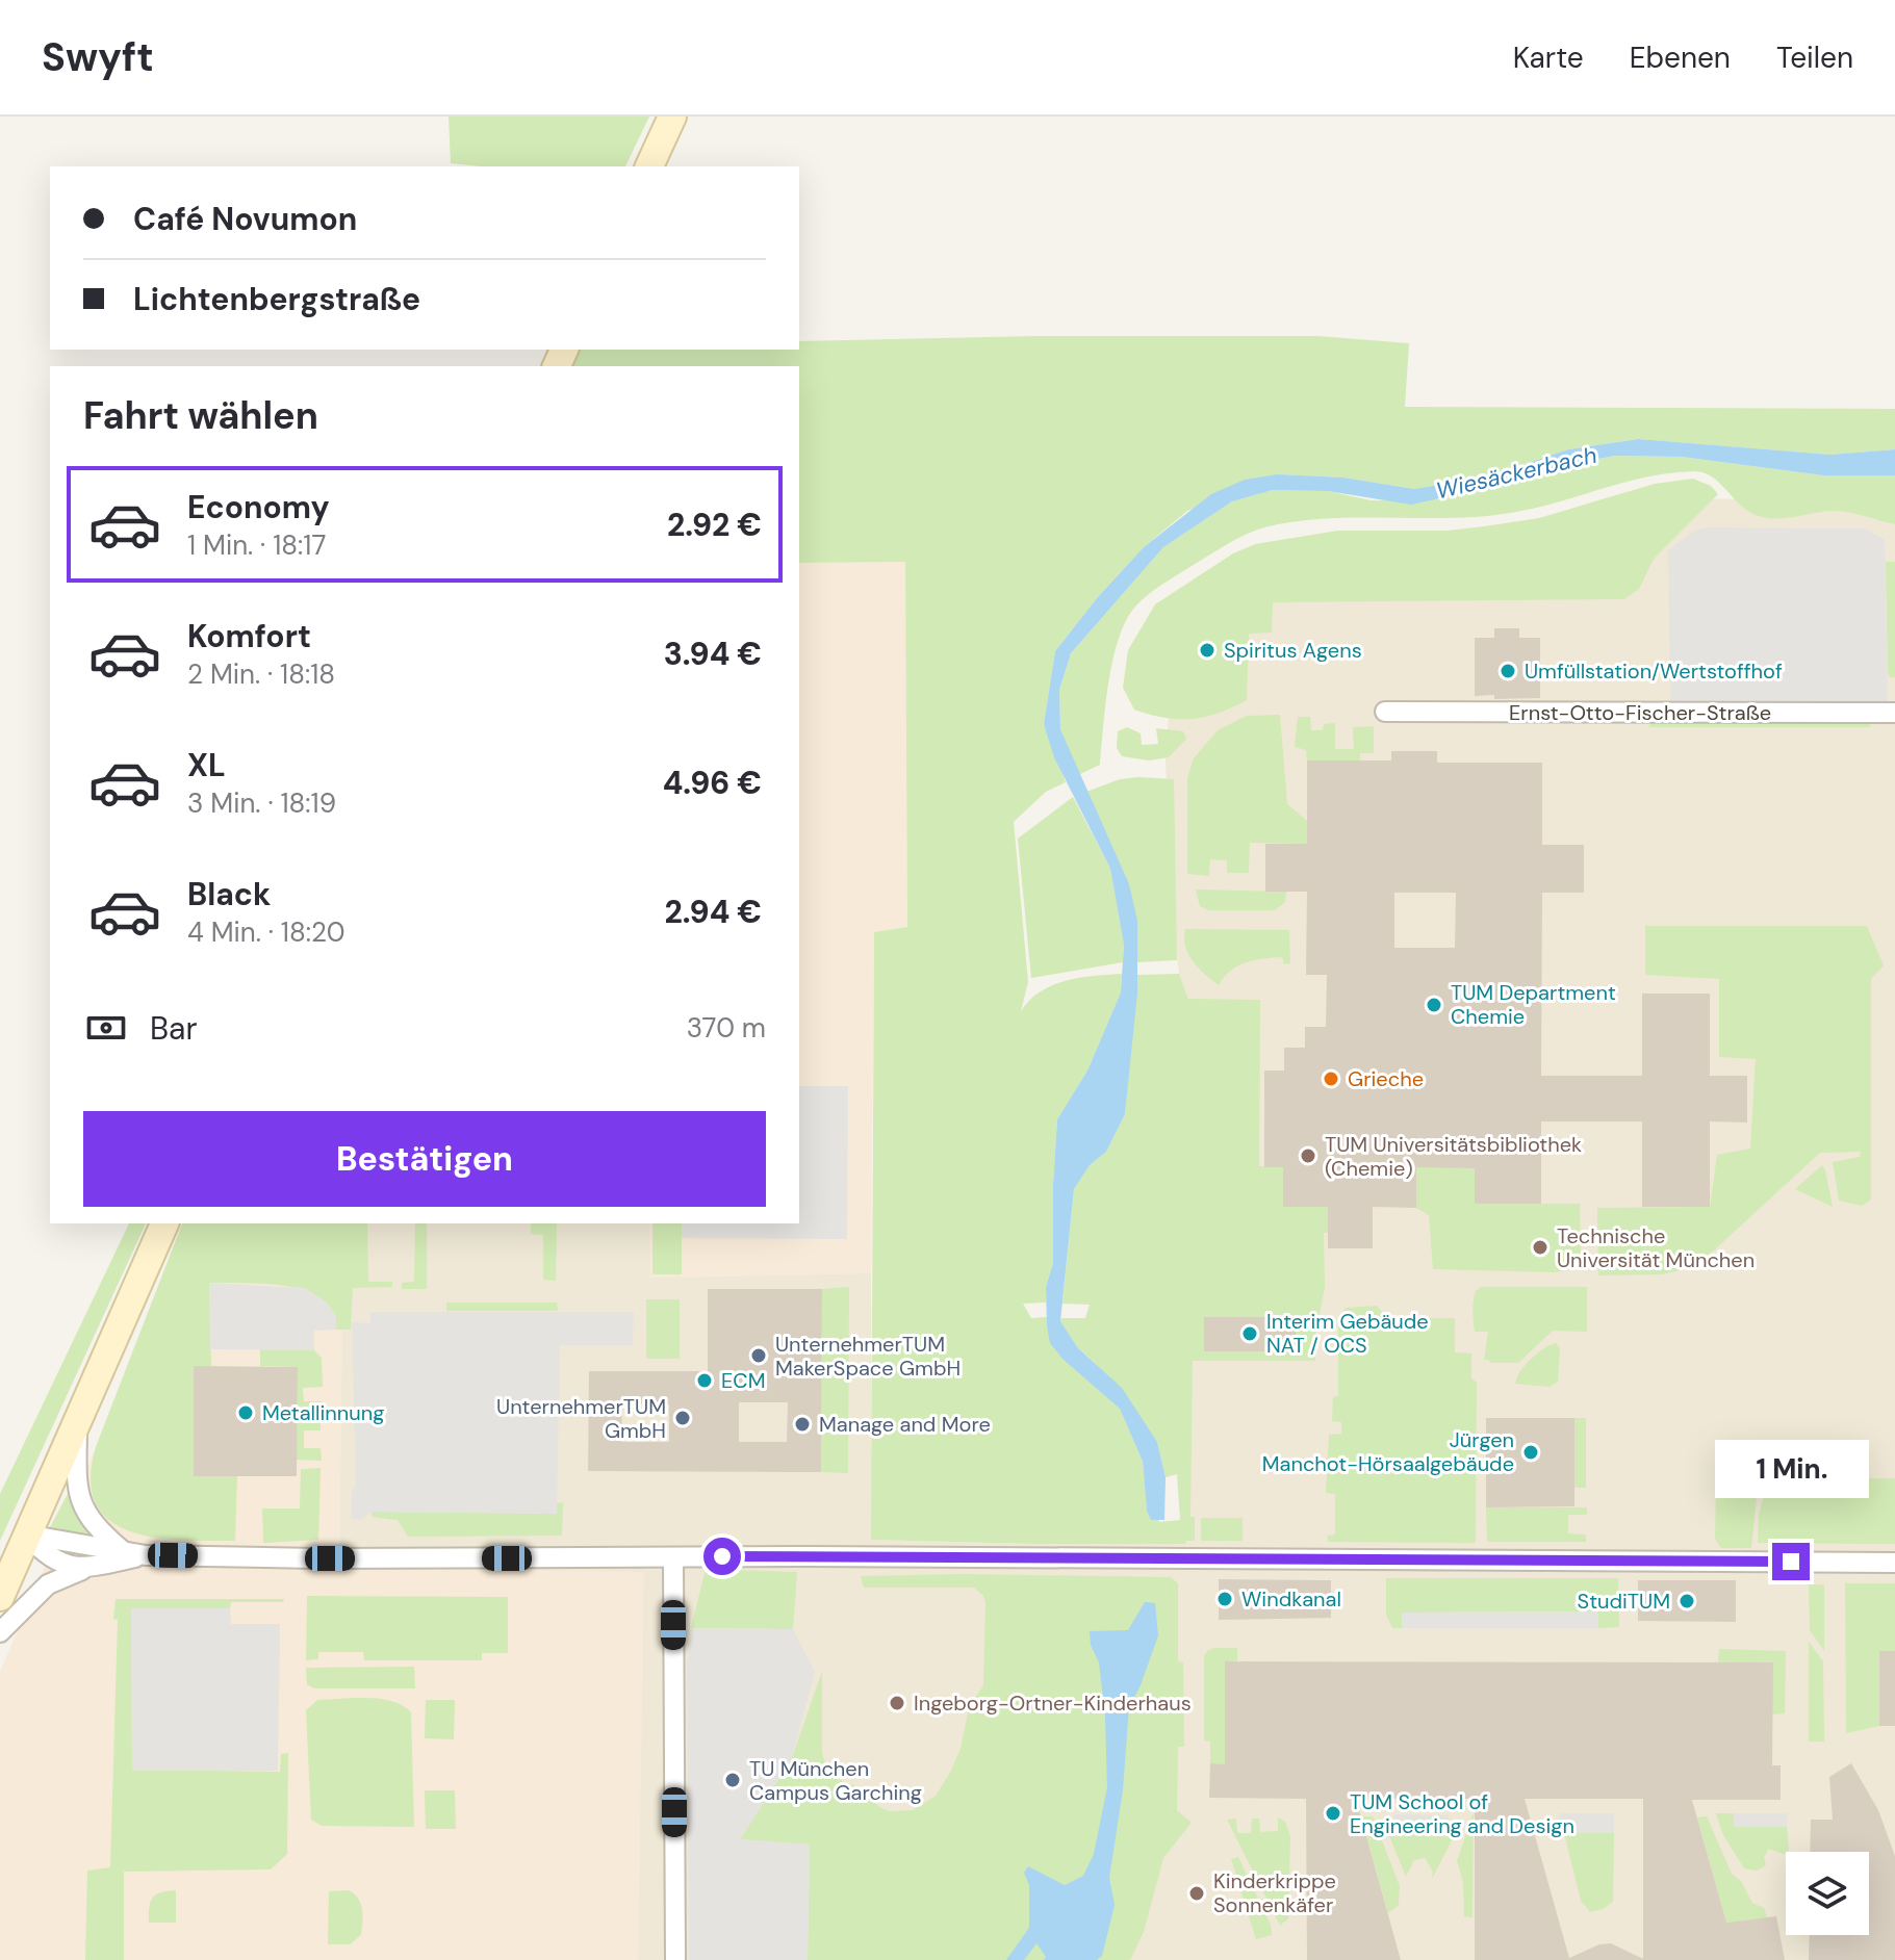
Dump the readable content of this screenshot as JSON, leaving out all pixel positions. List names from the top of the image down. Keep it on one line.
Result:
{"streets":{"street":["Ernst-Otto-Fischer-Straße"]},"water":["Wiesäckerbach"],"places":["Spiritus Agens","Umfüllstation/Wertstoffhof","TUM Department Chemie","Grieche","TUM Universitätsbibliothek (Chemie)","Technische Universität München","Interim Gebäude NAT / OCS","UnternehmerTUM MakerSpace GmbH","ECM","Metallinnung","UnternehmerTUM GmbH","Manage and More","Jürgen Manchot-Hörsaalgebäude","Windkanal","StudiTUM","Ingeborg-Ortner-Kinderhaus","TU München Campus Garching","TUM School of Engineering and Design","Kinderkrippe Sonnenkäfer"],"page":{"header":"Swyft","nav":["Karte","Ebenen","Teilen"],"banner":["Café Novumon","Lichtenbergstraße"],"heading":"Fahrt wählen","list":[{"name":"Economy","note":"1 Min. · 18:17","value":"2.92 €"},{"name":"Komfort","note":"2 Min. · 18:18","value":"3.94 €"},{"name":"XL","note":"3 Min. · 18:19","value":"4.96 €"},{"name":"Black","note":"4 Min. · 18:20","value":"2.94 €"}],"pay":["Bar","370 m"],"buttons":"Bestätigen","bubble":"1 Min."}}
